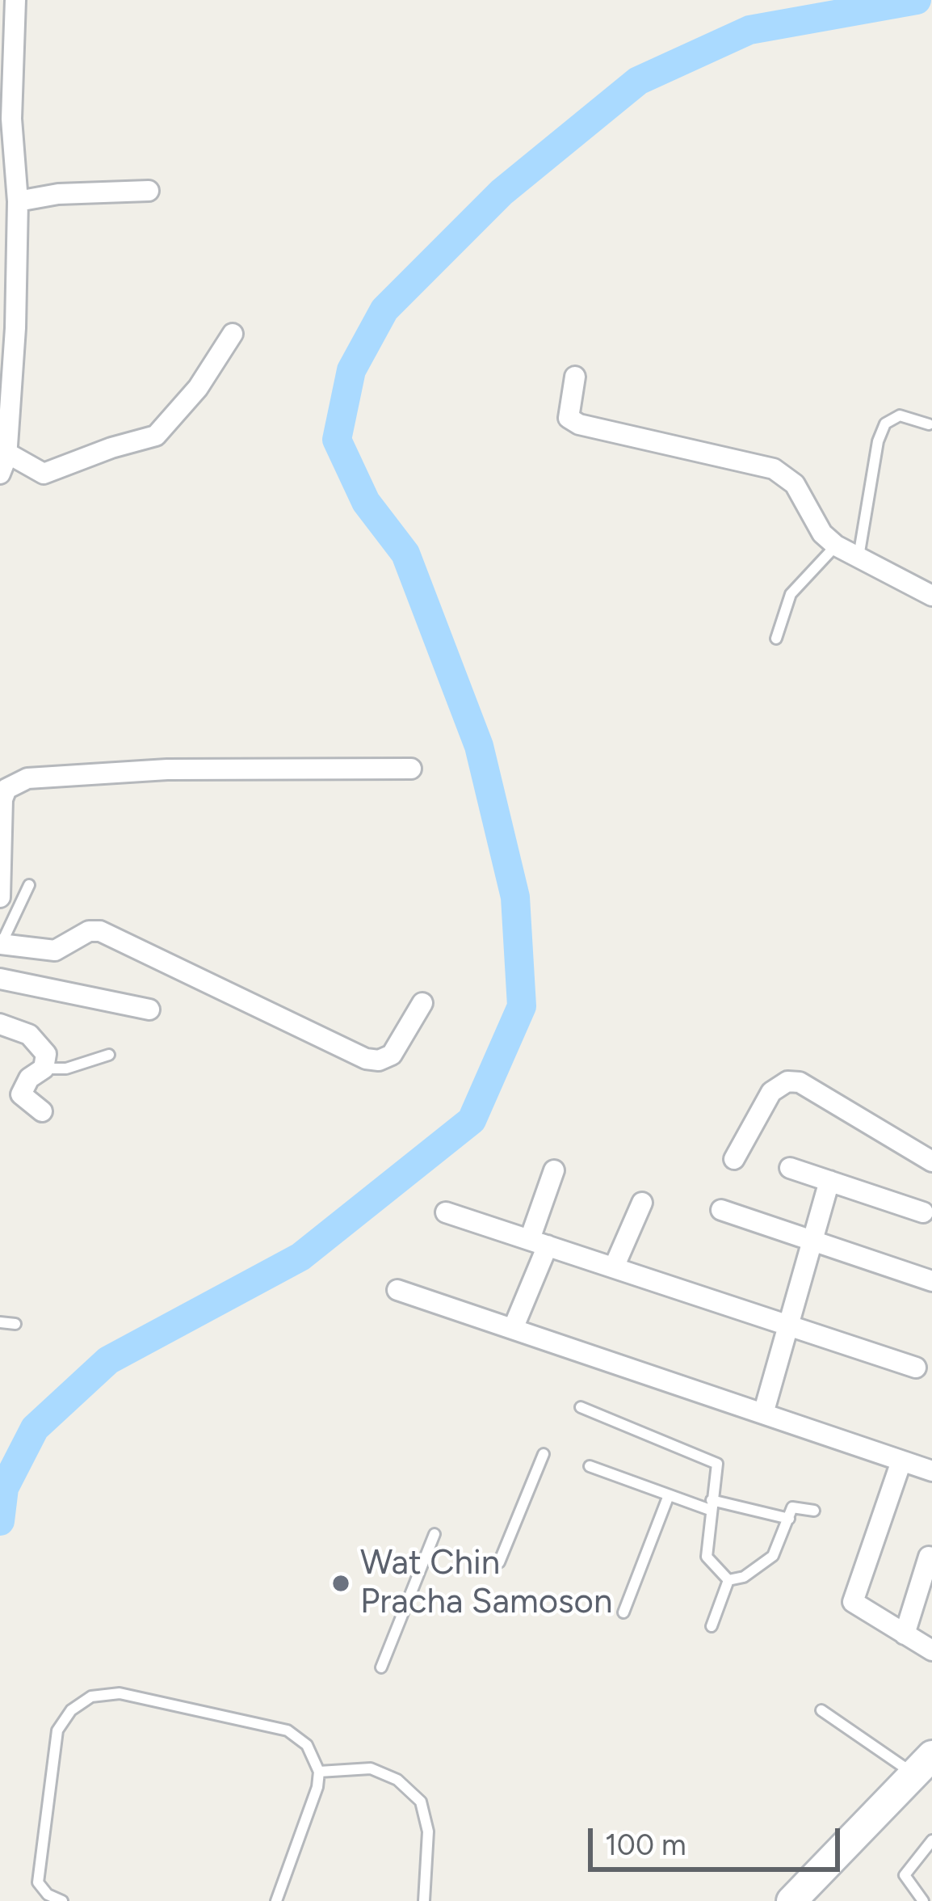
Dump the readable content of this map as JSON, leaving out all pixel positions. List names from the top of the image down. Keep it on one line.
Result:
{"places":["Wat Chin Pracha Samoson"],"scale_bar":"100 m"}
